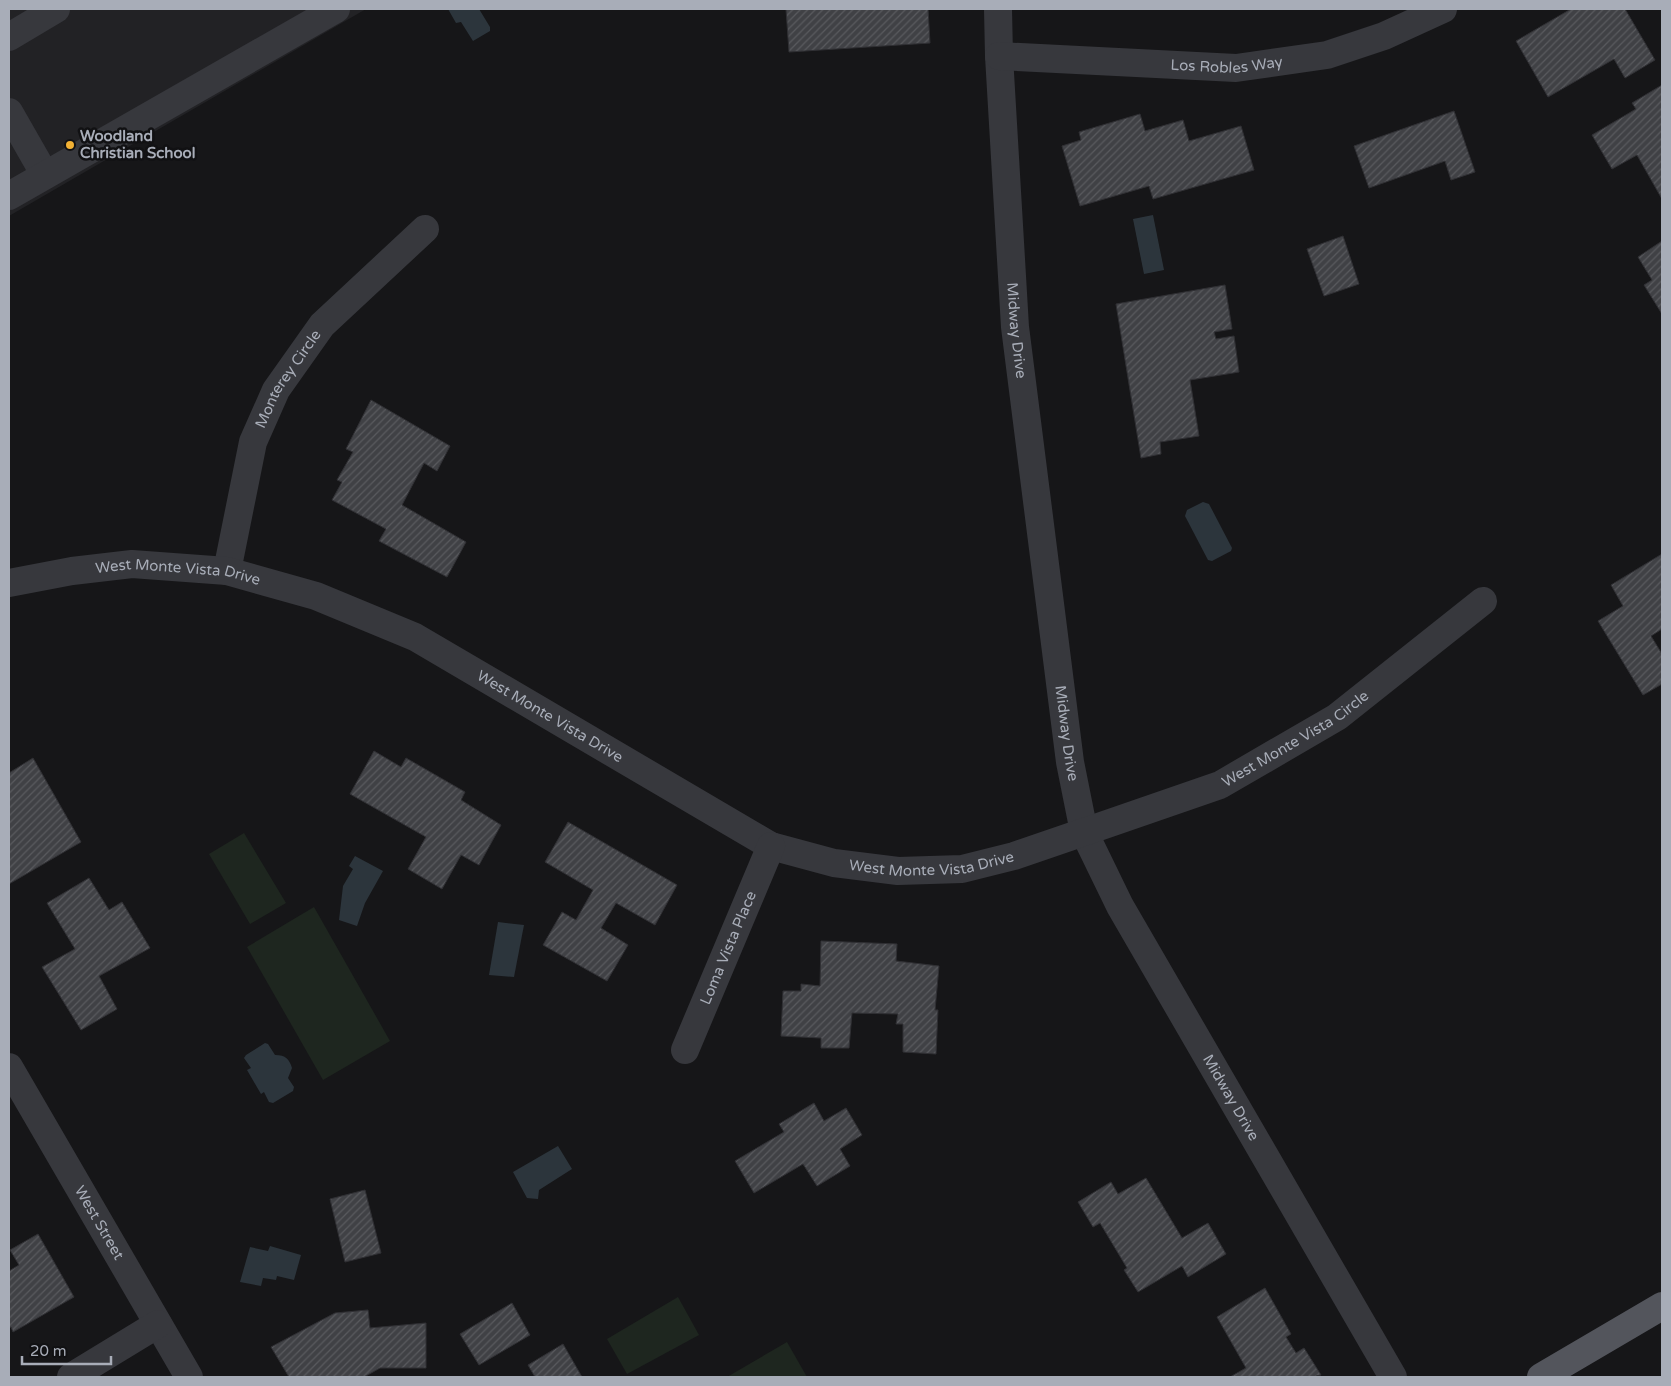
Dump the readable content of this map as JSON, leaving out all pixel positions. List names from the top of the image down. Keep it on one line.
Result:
{"streets":{"street":["Los Robles Way","Midway Drive","Monterey Circle","West Monte Vista Drive","West Monte Vista Circle","Loma Vista Place","West Street"]},"crossings":[["Los Robles Way","Midway Drive"],["Midway Drive","West Monte Vista Drive"],["Midway Drive","West Monte Vista Circle"],["Monterey Circle","West Monte Vista Drive"],["West Monte Vista Drive","West Monte Vista Circle"],["West Monte Vista Drive","Loma Vista Place"]],"places":["Woodland Christian School"],"scale_bar":"20 m"}
